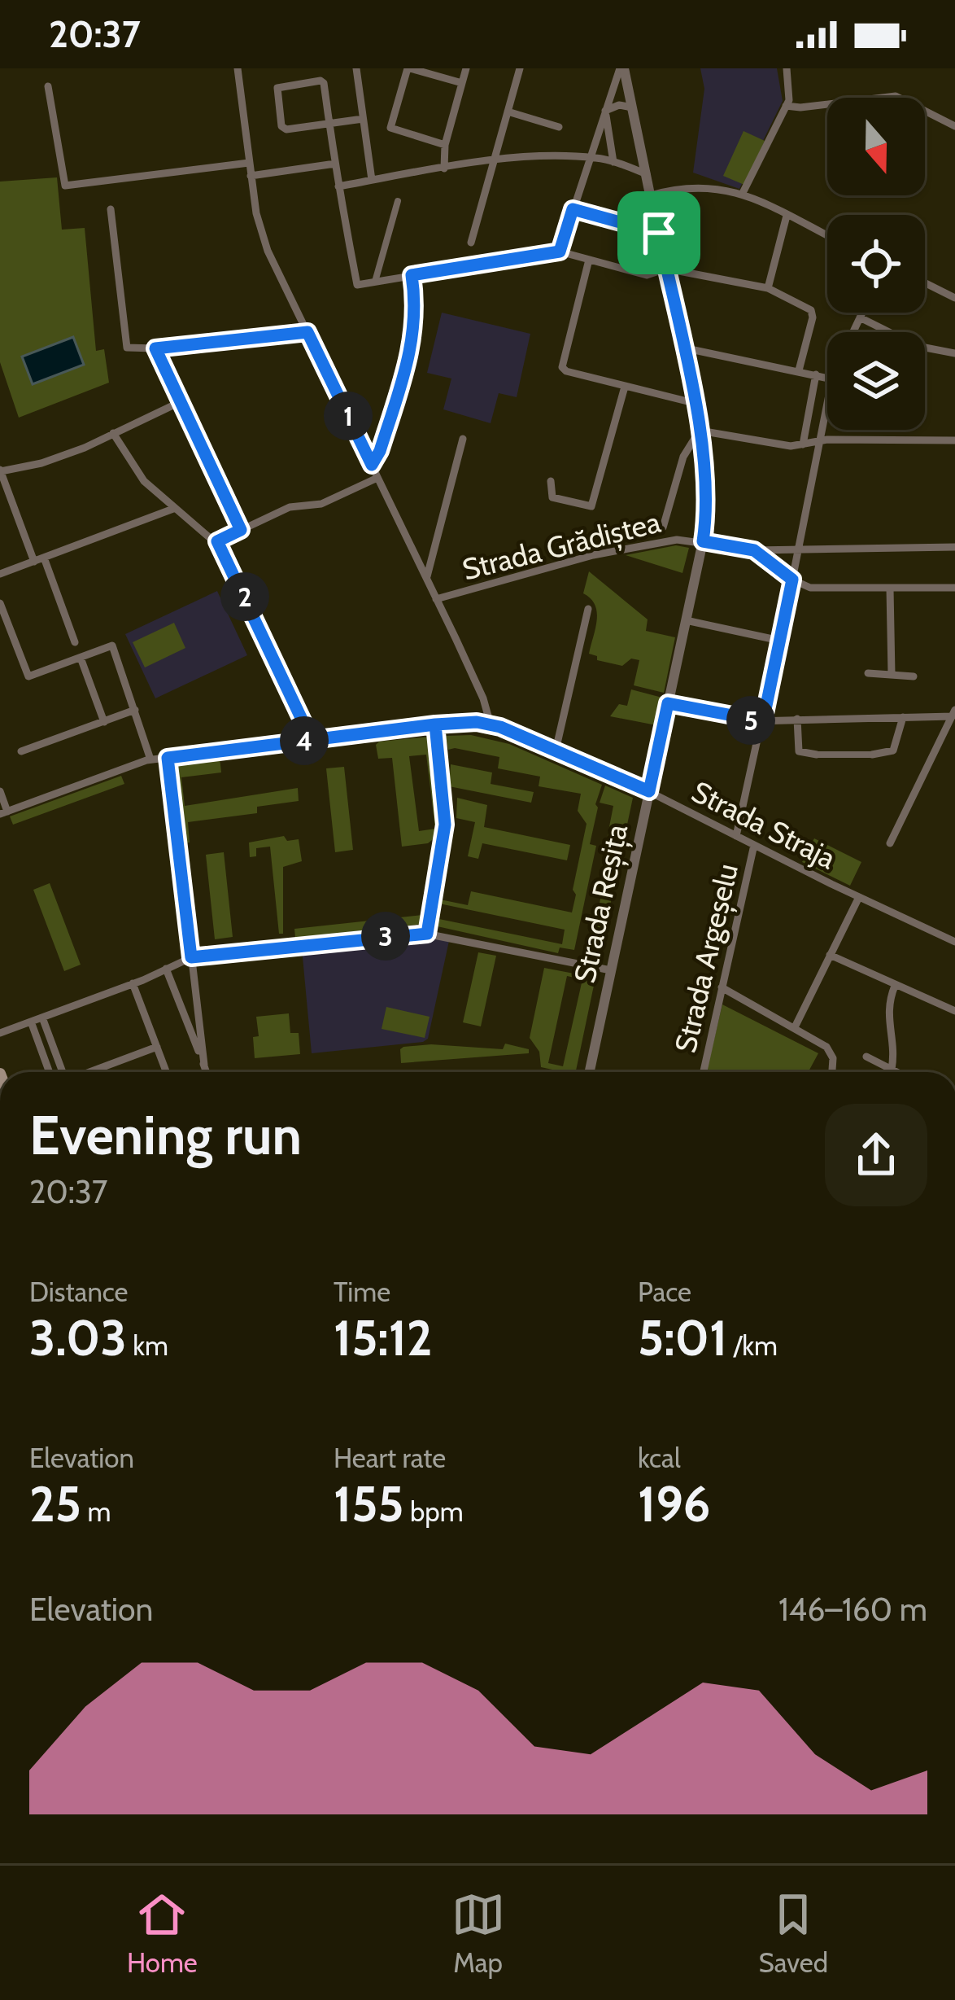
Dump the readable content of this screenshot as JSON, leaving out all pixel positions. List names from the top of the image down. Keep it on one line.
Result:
{"streets":{"street":["Strada Grădiștea","Strada Straja","Strada Reșița","Strada Argeșelu"]},"crossings":[["Strada Grădiștea","Strada Reșița"],["Strada Straja","Strada Reșița"],["Strada Straja","Strada Argeșelu"]],"north":"bottom","page":{"status":"20:37","pins":["1","2","5","4","3"],"heading":["Evening run","20:37"],"stats":[["Distance","3.03 km"],["Time","15:12"],["Pace","5:01 /km"],["Elevation","25 m"],["Heart rate","155 bpm"],["kcal","196"]],"chart":["Elevation","146–160 m"],"tabs":["Home","Map","Saved"]}}
